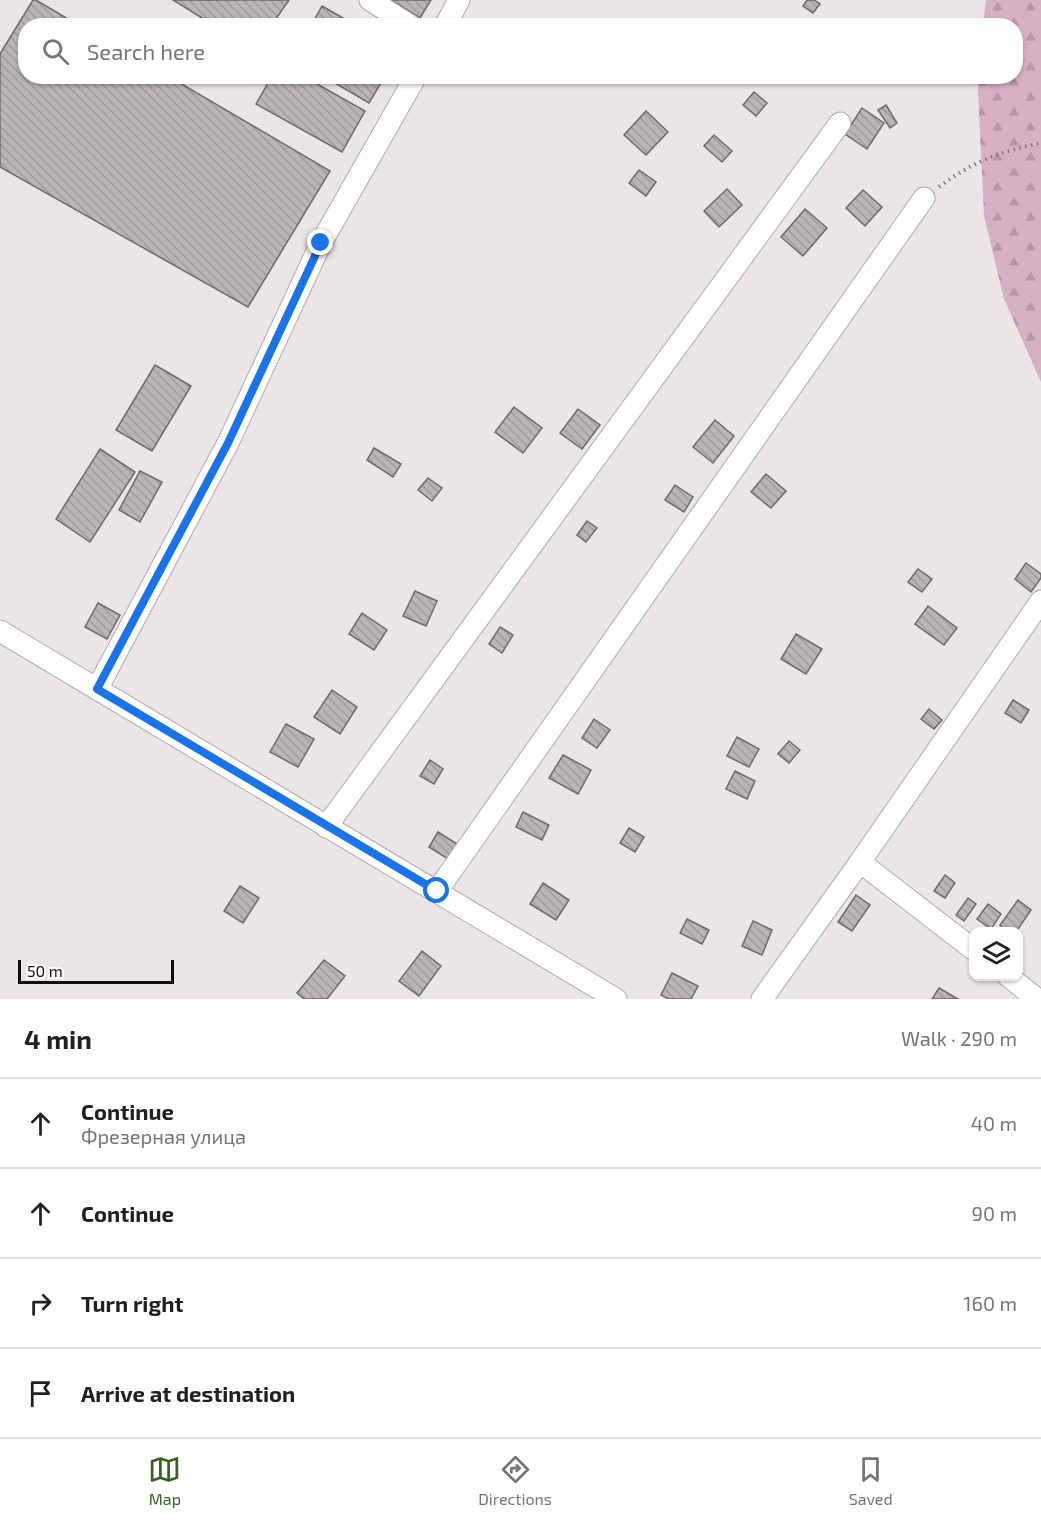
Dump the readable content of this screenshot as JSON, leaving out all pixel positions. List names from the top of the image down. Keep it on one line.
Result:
{"scale_bar":"50 m","page":{"search":"Search here","scale":"50 m","heading":["4 min","Walk · 290 m"],"list":[["Continue","Фрезерная улица","40 m"],["Continue","90 m"],["Turn right","160 m"],"Arrive at destination"],"nav":["Map","Directions","Saved"]}}
